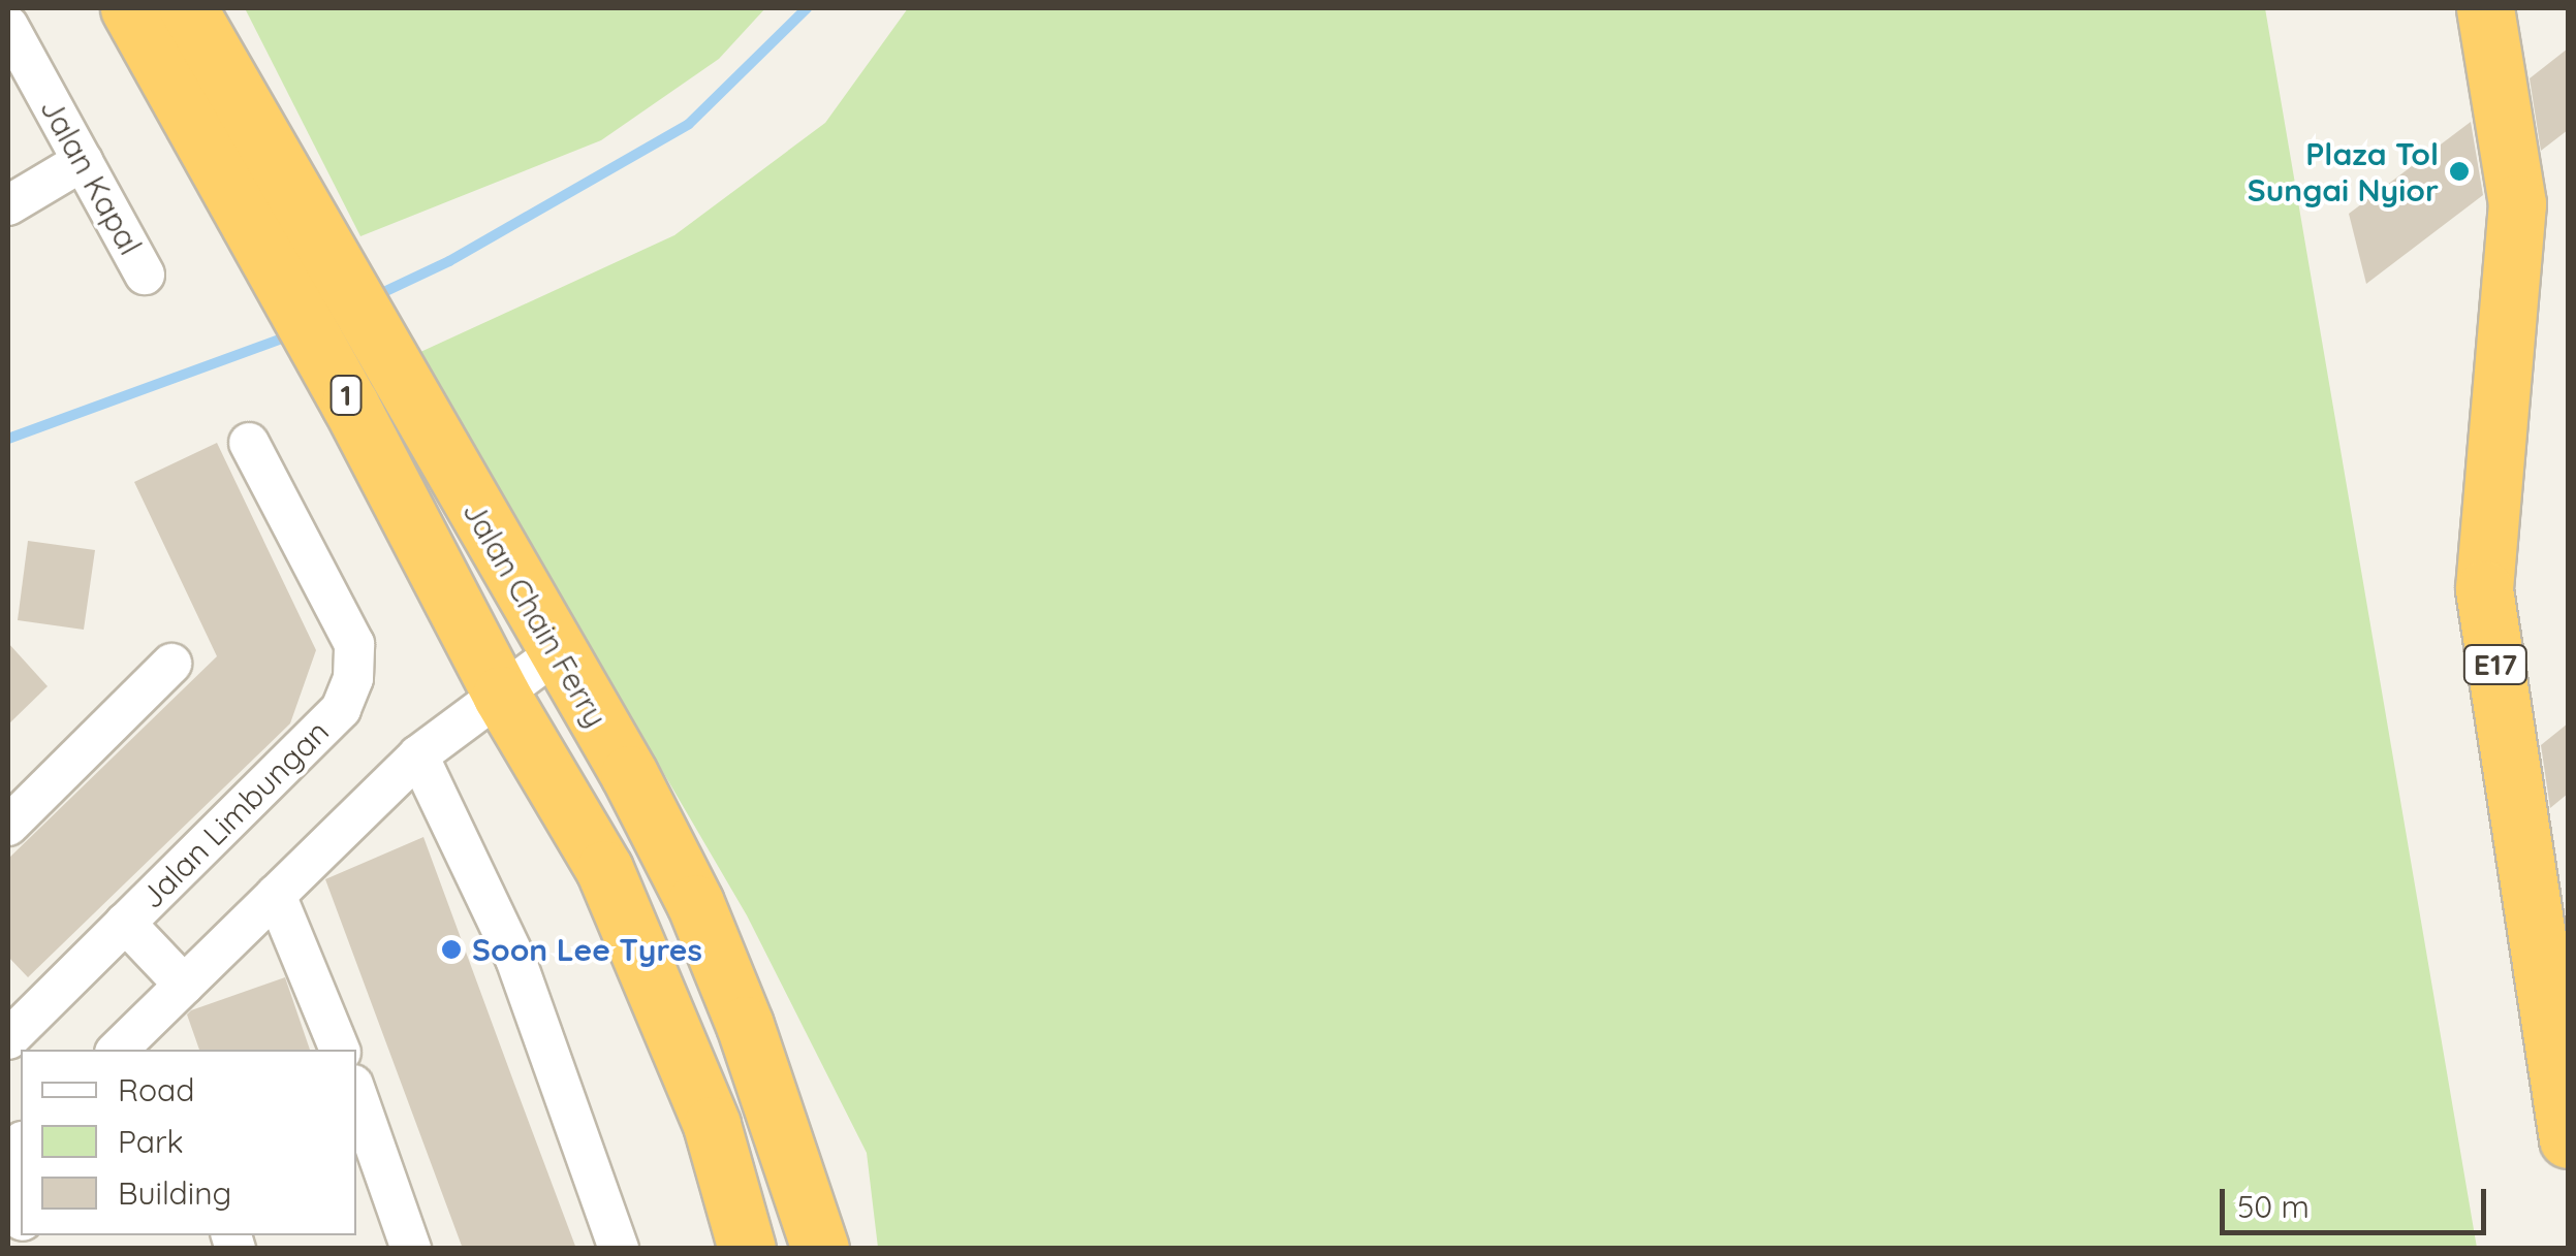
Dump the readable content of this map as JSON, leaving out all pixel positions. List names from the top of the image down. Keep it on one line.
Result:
{"streets":{"highway":["1","Jalan Chain Ferry","E17"],"street":["Jalan Kapal","Jalan Limbungan"]},"places":["Plaza Tol Sungai Nyior","Soon Lee Tyres"],"legend":["Road","Park","Building"],"scale_bar":"50 m"}
